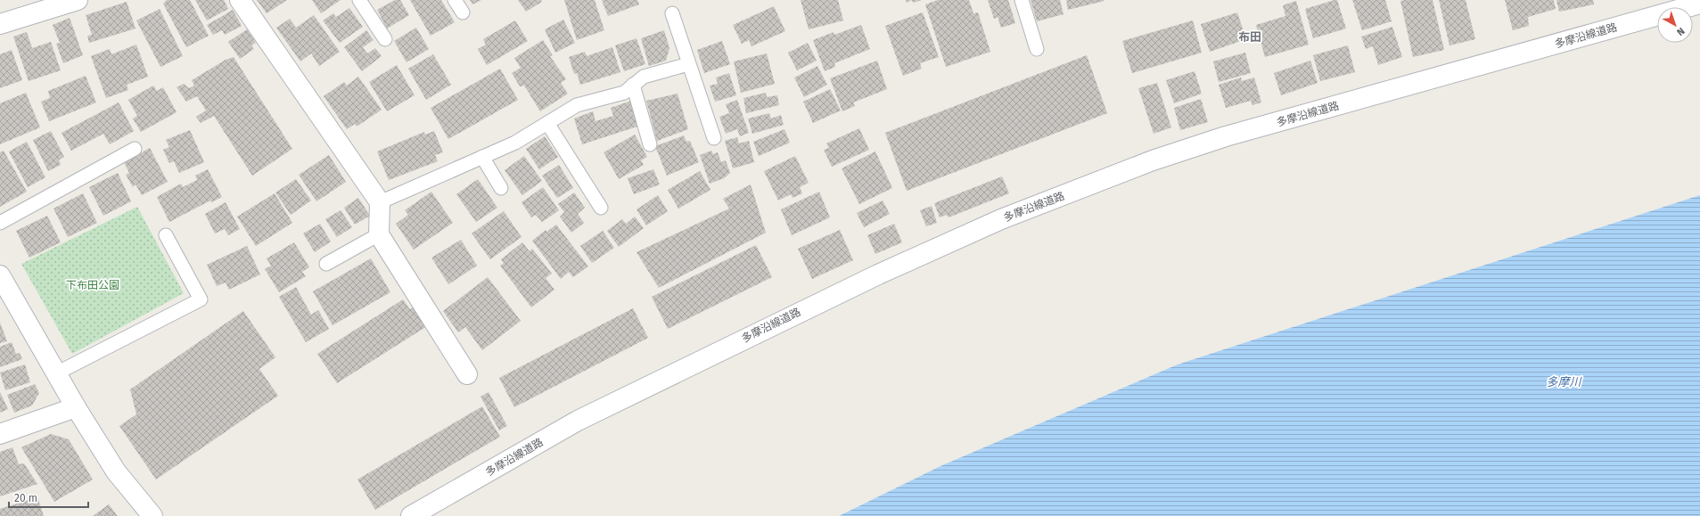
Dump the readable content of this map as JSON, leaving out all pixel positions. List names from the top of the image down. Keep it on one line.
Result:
{"streets":{"street":["多摩沿線道路"]},"districts":["布田"],"water":["多摩川"],"parks":["下布田公園"],"scale_bar":"20 m","north":"bottom right"}
